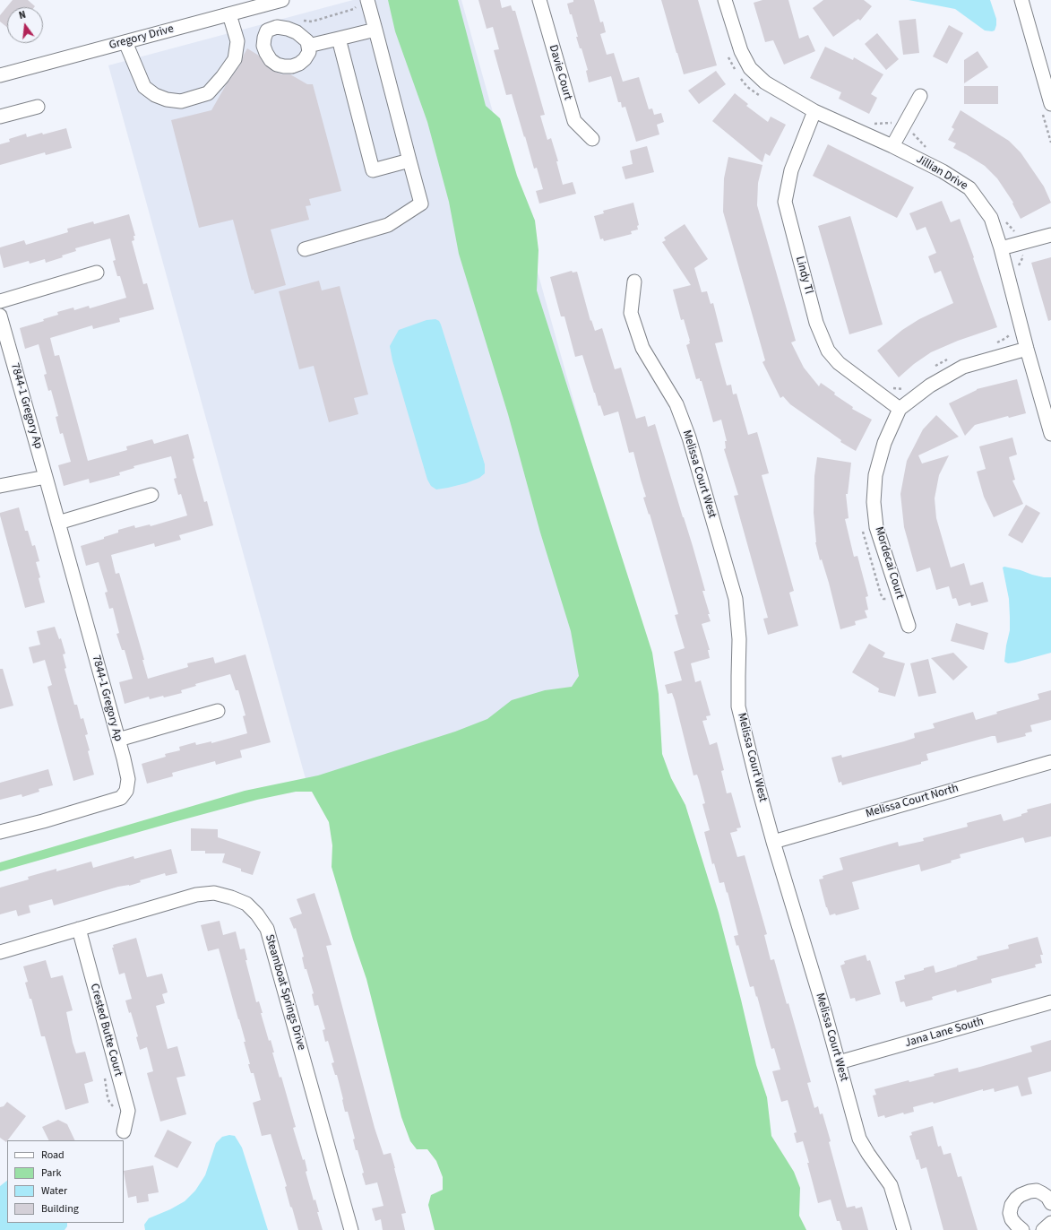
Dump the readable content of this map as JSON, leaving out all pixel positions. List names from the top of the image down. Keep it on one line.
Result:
{"streets":{"street":["Gregory Drive","Davie Court","Jillian Drive","Lindy Tl","7844-1 Gregory Ap","Melissa Court West","Mordecai Court","Melissa Court North","Steamboat Springs Drive","Crested Butte Court","Jana Lane South"]},"crossings":[["Jillian Drive","Lindy Tl"],["Jillian Drive","Mordecai Court"],["Lindy Tl","Mordecai Court"],["Melissa Court West","Melissa Court North"],["Melissa Court West","Jana Lane South"],["Steamboat Springs Drive","Crested Butte Court"]],"legend":["Road","Park","Water","Building"],"north":"top"}
